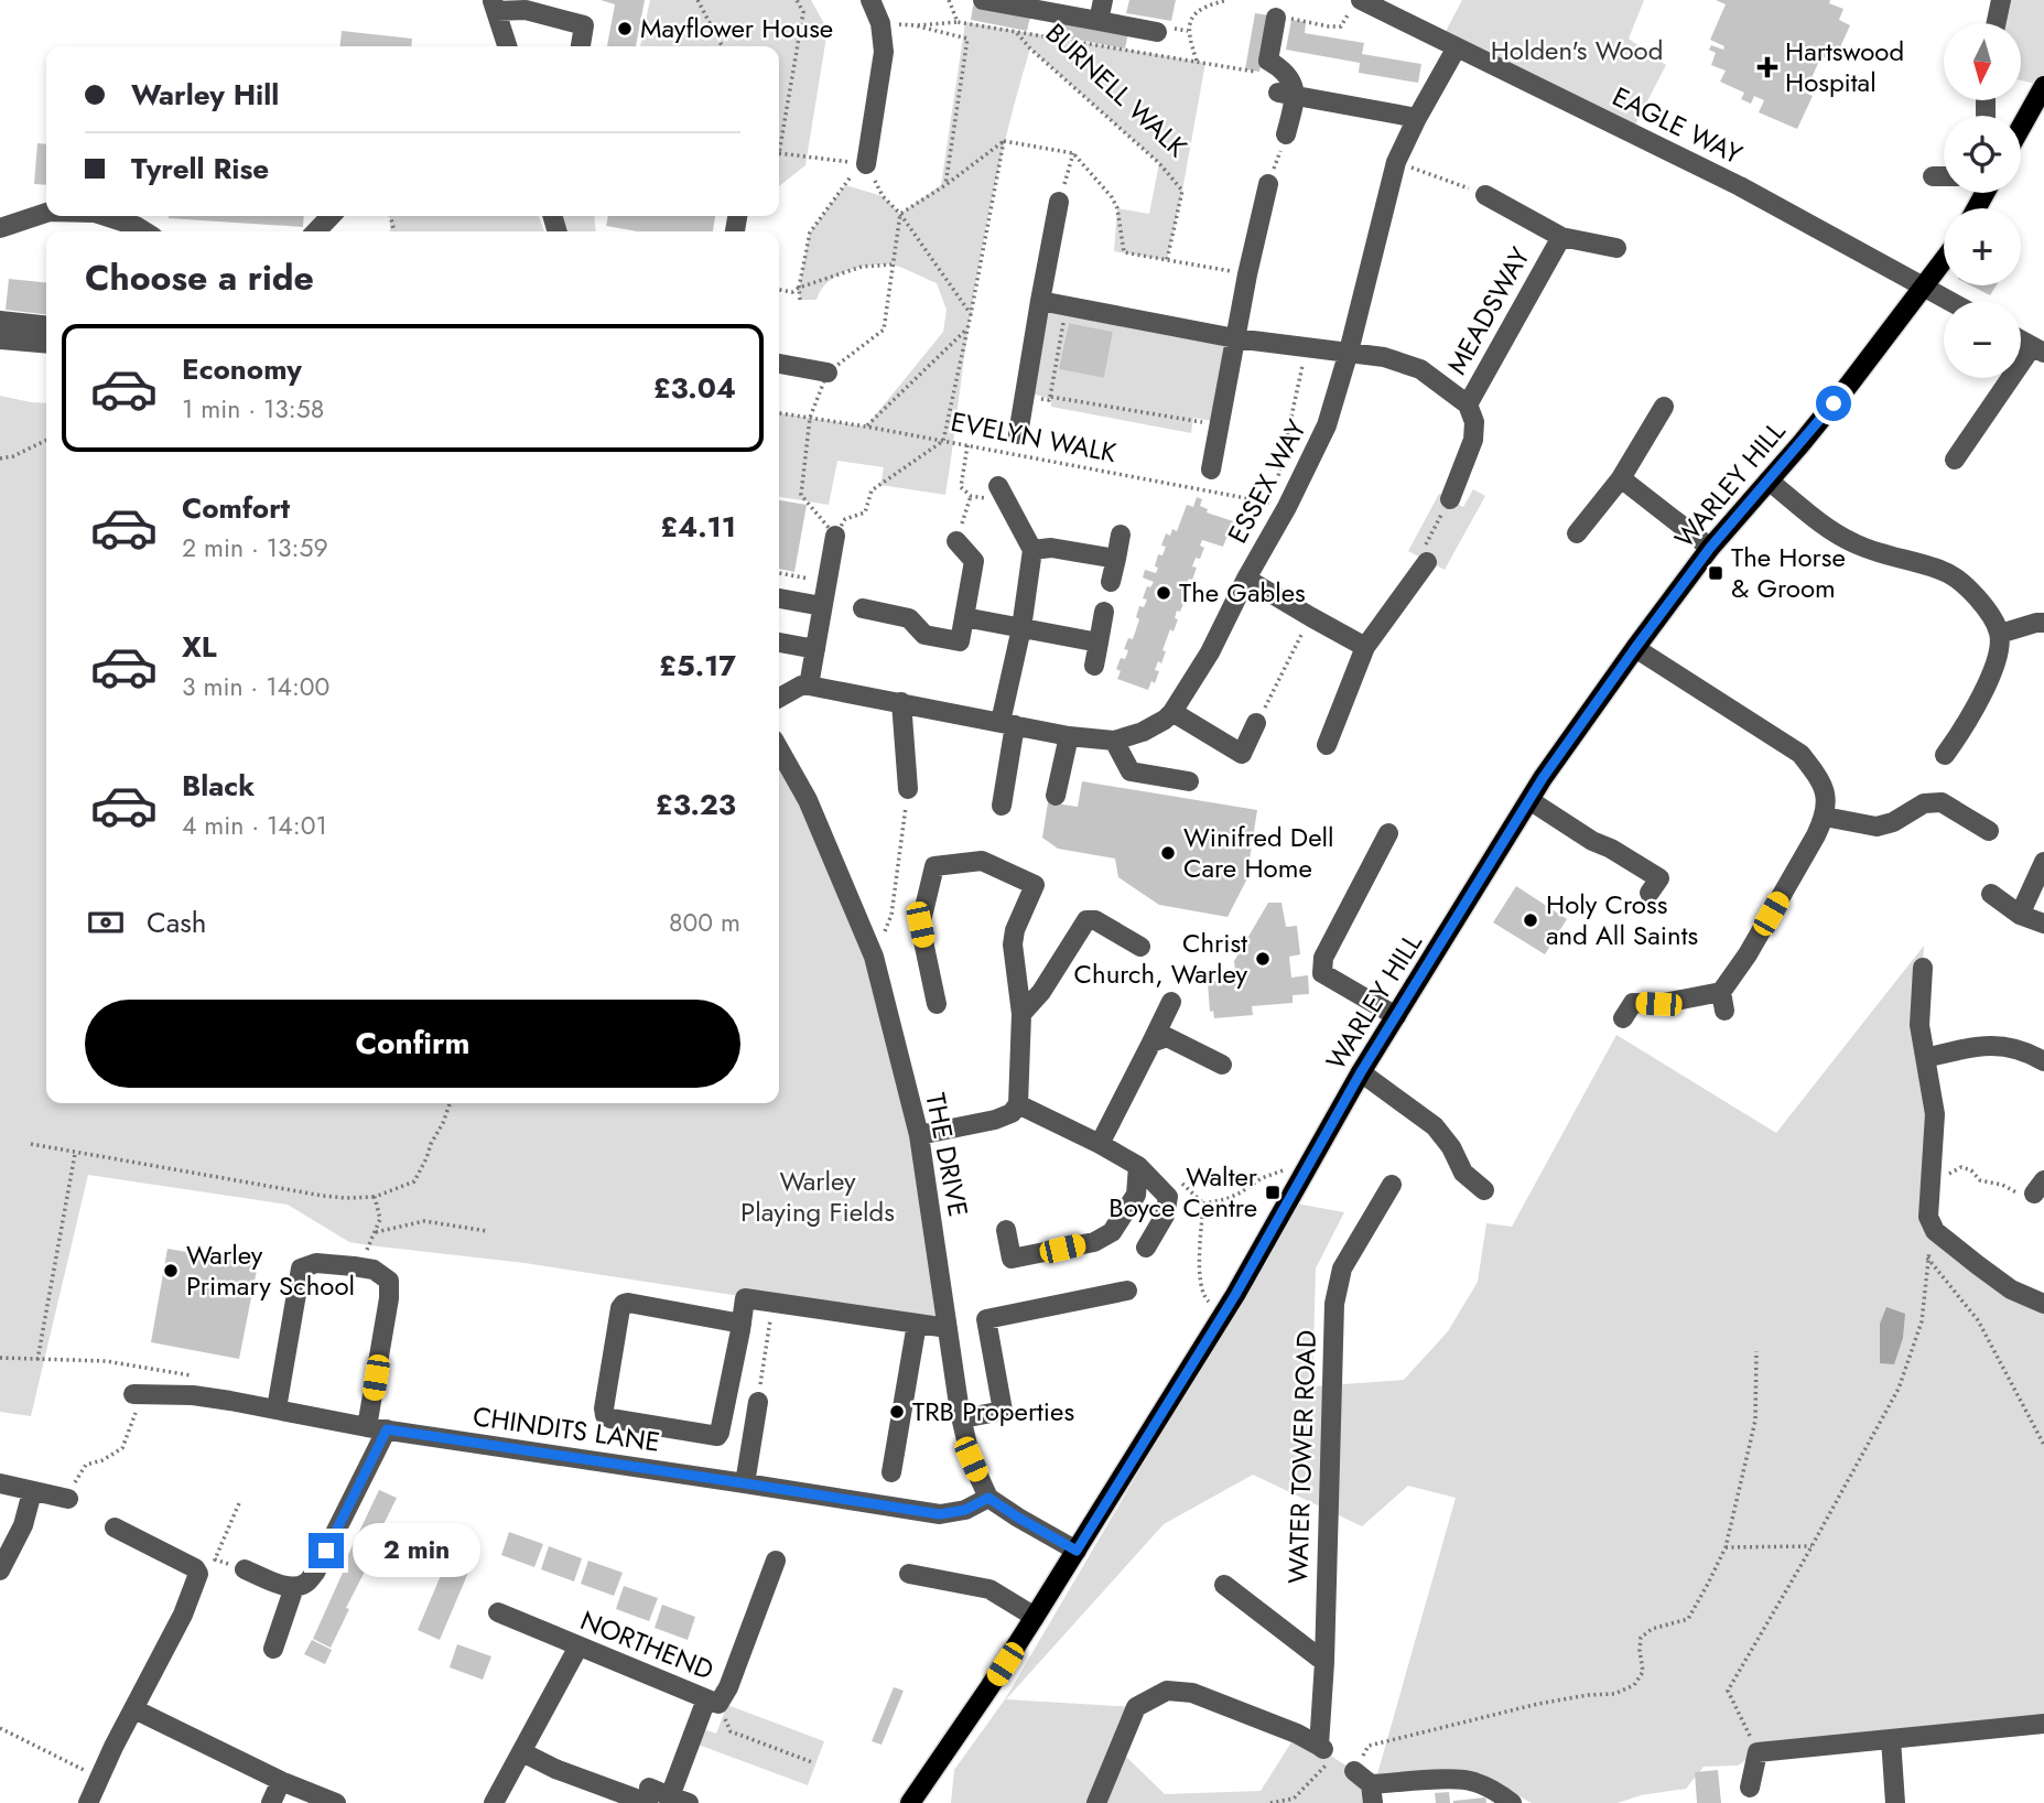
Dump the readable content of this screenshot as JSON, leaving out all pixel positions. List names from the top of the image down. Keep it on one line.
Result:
{"streets":{"main road":["WARLEY HILL"],"street":["EAGLE WAY","MEADSWAY","ESSEX WAY","THE DRIVE","CHINDITS LANE","WATER TOWER ROAD","NORTHEND"],"path":["BURNELL WALK","EVELYN WALK"]},"crossings":[["EAGLE WAY","ESSEX WAY"],["EAGLE WAY","WARLEY HILL"],["MEADSWAY","ESSEX WAY"],["EVELYN WALK","ESSEX WAY"],["THE DRIVE","CHINDITS LANE"]],"parks":["Holden's Wood","Warley Playing Fields"],"places":{"other":["Mayflower House","The Gables","Winifred Dell Care Home","Holy Cross and All Saints","Christ Church, Warley","Warley Primary School","TRB Properties"],"health":["Hartswood Hospital"],"transit":["The Horse & Groom","Walter Boyce Centre"]},"north":"bottom","page":{"map_buttons":["+","−"],"banner":["Warley Hill","Tyrell Rise"],"heading":"Choose a ride","list":[{"name":"Economy","note":"1 min · 13:58","value":"£3.04"},{"name":"Comfort","note":"2 min · 13:59","value":"£4.11"},{"name":"XL","note":"3 min · 14:00","value":"£5.17"},{"name":"Black","note":"4 min · 14:01","value":"£3.23"}],"pay":["Cash","800 m"],"buttons":"Confirm","bubble":"2 min"}}
